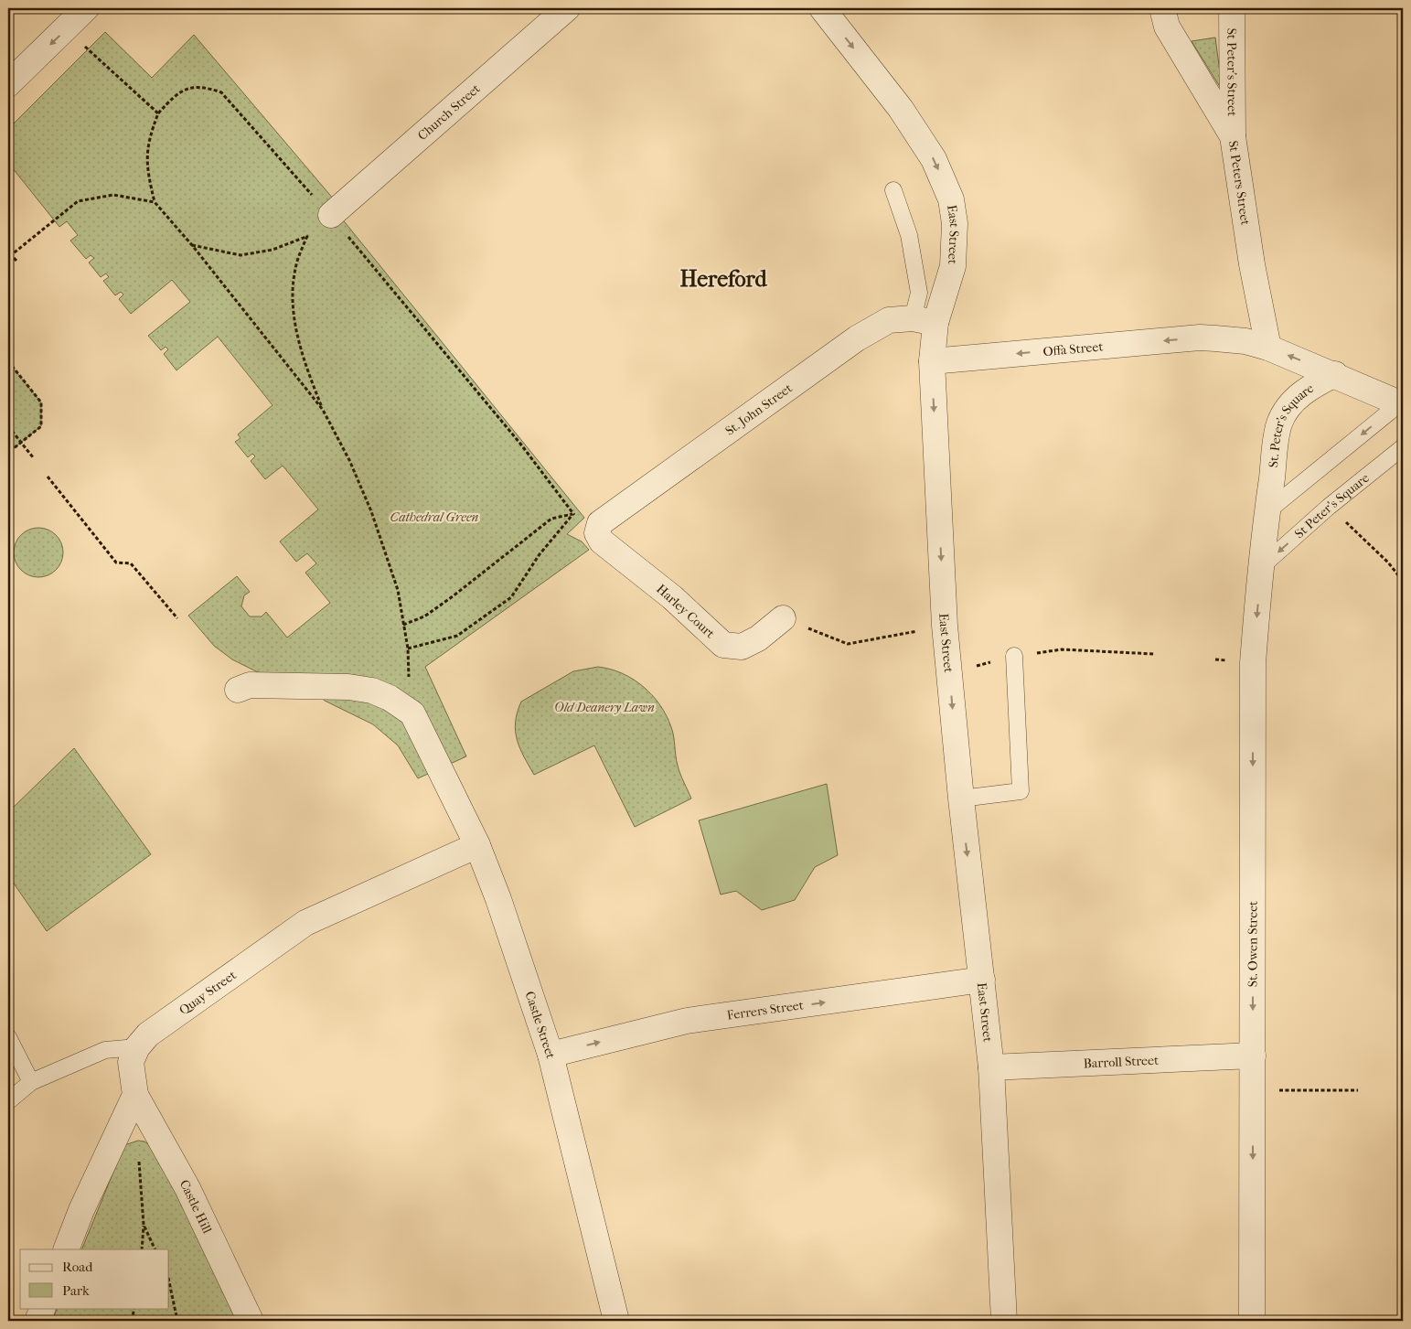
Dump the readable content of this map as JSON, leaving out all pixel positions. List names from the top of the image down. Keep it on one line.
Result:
{"streets":{"street":["St Peter's Street","Church Street","St Peters Street","East Street","Offa Street","St. John Street","St. Peter's Square","Harley Court","St. Owen Street","Quay Street","Ferrers Street","Castle Street","Barroll Street","Castle Hill"],"lane":["St Peter's Square"]},"crossings":[["St Peter's Street","St Peters Street"],["St Peters Street","Offa Street"],["East Street","Offa Street"],["East Street","St. John Street"],["East Street","Ferrers Street"],["East Street","Barroll Street"],["St. John Street","Harley Court"],["St. Peter's Square","St Peter's Square"],["St. Peter's Square","St. Owen Street"],["St Peter's Square","St. Owen Street"],["St. Owen Street","Barroll Street"],["Quay Street","Castle Street"],["Quay Street","Castle Hill"],["Ferrers Street","Castle Street"]],"one_way":["East Street","Offa Street","St. Owen Street","Ferrers Street"],"districts":["Hereford"],"parks":["Cathedral Green","Old Deanery Lawn"],"legend":["Road","Park"]}
